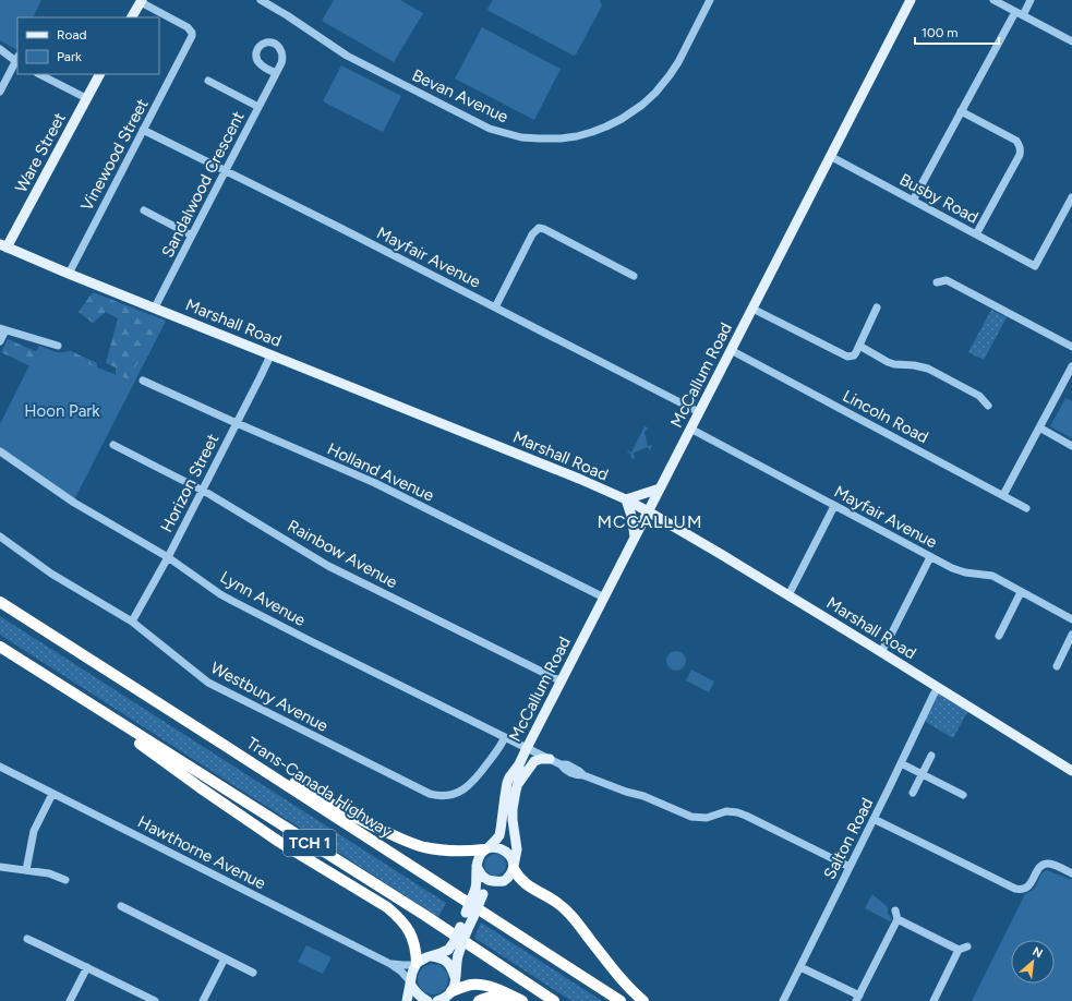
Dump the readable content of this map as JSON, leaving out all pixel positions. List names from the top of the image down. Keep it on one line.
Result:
{"streets":{"highway":["Trans-Canada Highway","TCH 1"],"main road":["Ware Street","Marshall Road","McCallum Road"],"street":["Bevan Avenue","Vinewood Street","Sandalwood Crescent","Busby Road","Mayfair Avenue","Lincoln Road","Holland Avenue","Horizon Street","Rainbow Avenue","Lynn Avenue","Westbury Avenue","Salton Road","Hawthorne Avenue"]},"crossings":[["Ware Street","Marshall Road"],["Vinewood Street","Mayfair Avenue"],["Vinewood Street","Marshall Road"],["Sandalwood Crescent","Mayfair Avenue"],["Sandalwood Crescent","Marshall Road"],["Busby Road","McCallum Road"],["Mayfair Avenue","McCallum Road"],["Marshall Road","McCallum Road"],["Marshall Road","Horizon Street"],["Marshall Road","Salton Road"],["McCallum Road","Lincoln Road"],["McCallum Road","Holland Avenue"],["McCallum Road","Rainbow Avenue"],["McCallum Road","Lynn Avenue"],["Holland Avenue","Horizon Street"],["Horizon Street","Rainbow Avenue"],["Horizon Street","Lynn Avenue"],["Horizon Street","Westbury Avenue"],["Lynn Avenue","Westbury Avenue"],["Lynn Avenue","Salton Road"]],"districts":["MCCALLUM"],"parks":["Hoon Park"],"legend":["Road","Park"],"scale_bar":"100 m","north":"top right"}
